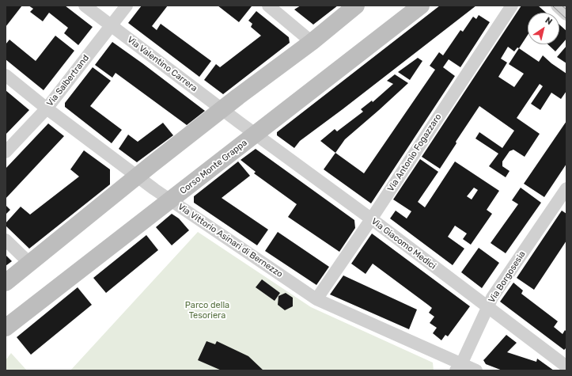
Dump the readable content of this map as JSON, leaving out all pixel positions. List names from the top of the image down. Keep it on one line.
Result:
{"streets":{"street":["Via Valentino Carrera","Via Salbertrand","Via Antonio Fogazzaro","Corso Monte Grappa","Via Vittorio Asinari di Bernezzo","Via Giacomo Medici","Via Borgosesia"]},"crossings":[["Via Valentino Carrera","Via Salbertrand"],["Via Valentino Carrera","Via Giacomo Medici"],["Via Salbertrand","Via Vittorio Asinari di Bernezzo"],["Via Antonio Fogazzaro","Via Vittorio Asinari di Bernezzo"],["Via Antonio Fogazzaro","Via Giacomo Medici"],["Corso Monte Grappa","Via Vittorio Asinari di Bernezzo"],["Corso Monte Grappa","Via Giacomo Medici"],["Via Vittorio Asinari di Bernezzo","Via Borgosesia"],["Via Giacomo Medici","Via Borgosesia"]],"parks":["Parco della Tesoriera"],"north":"top right"}
